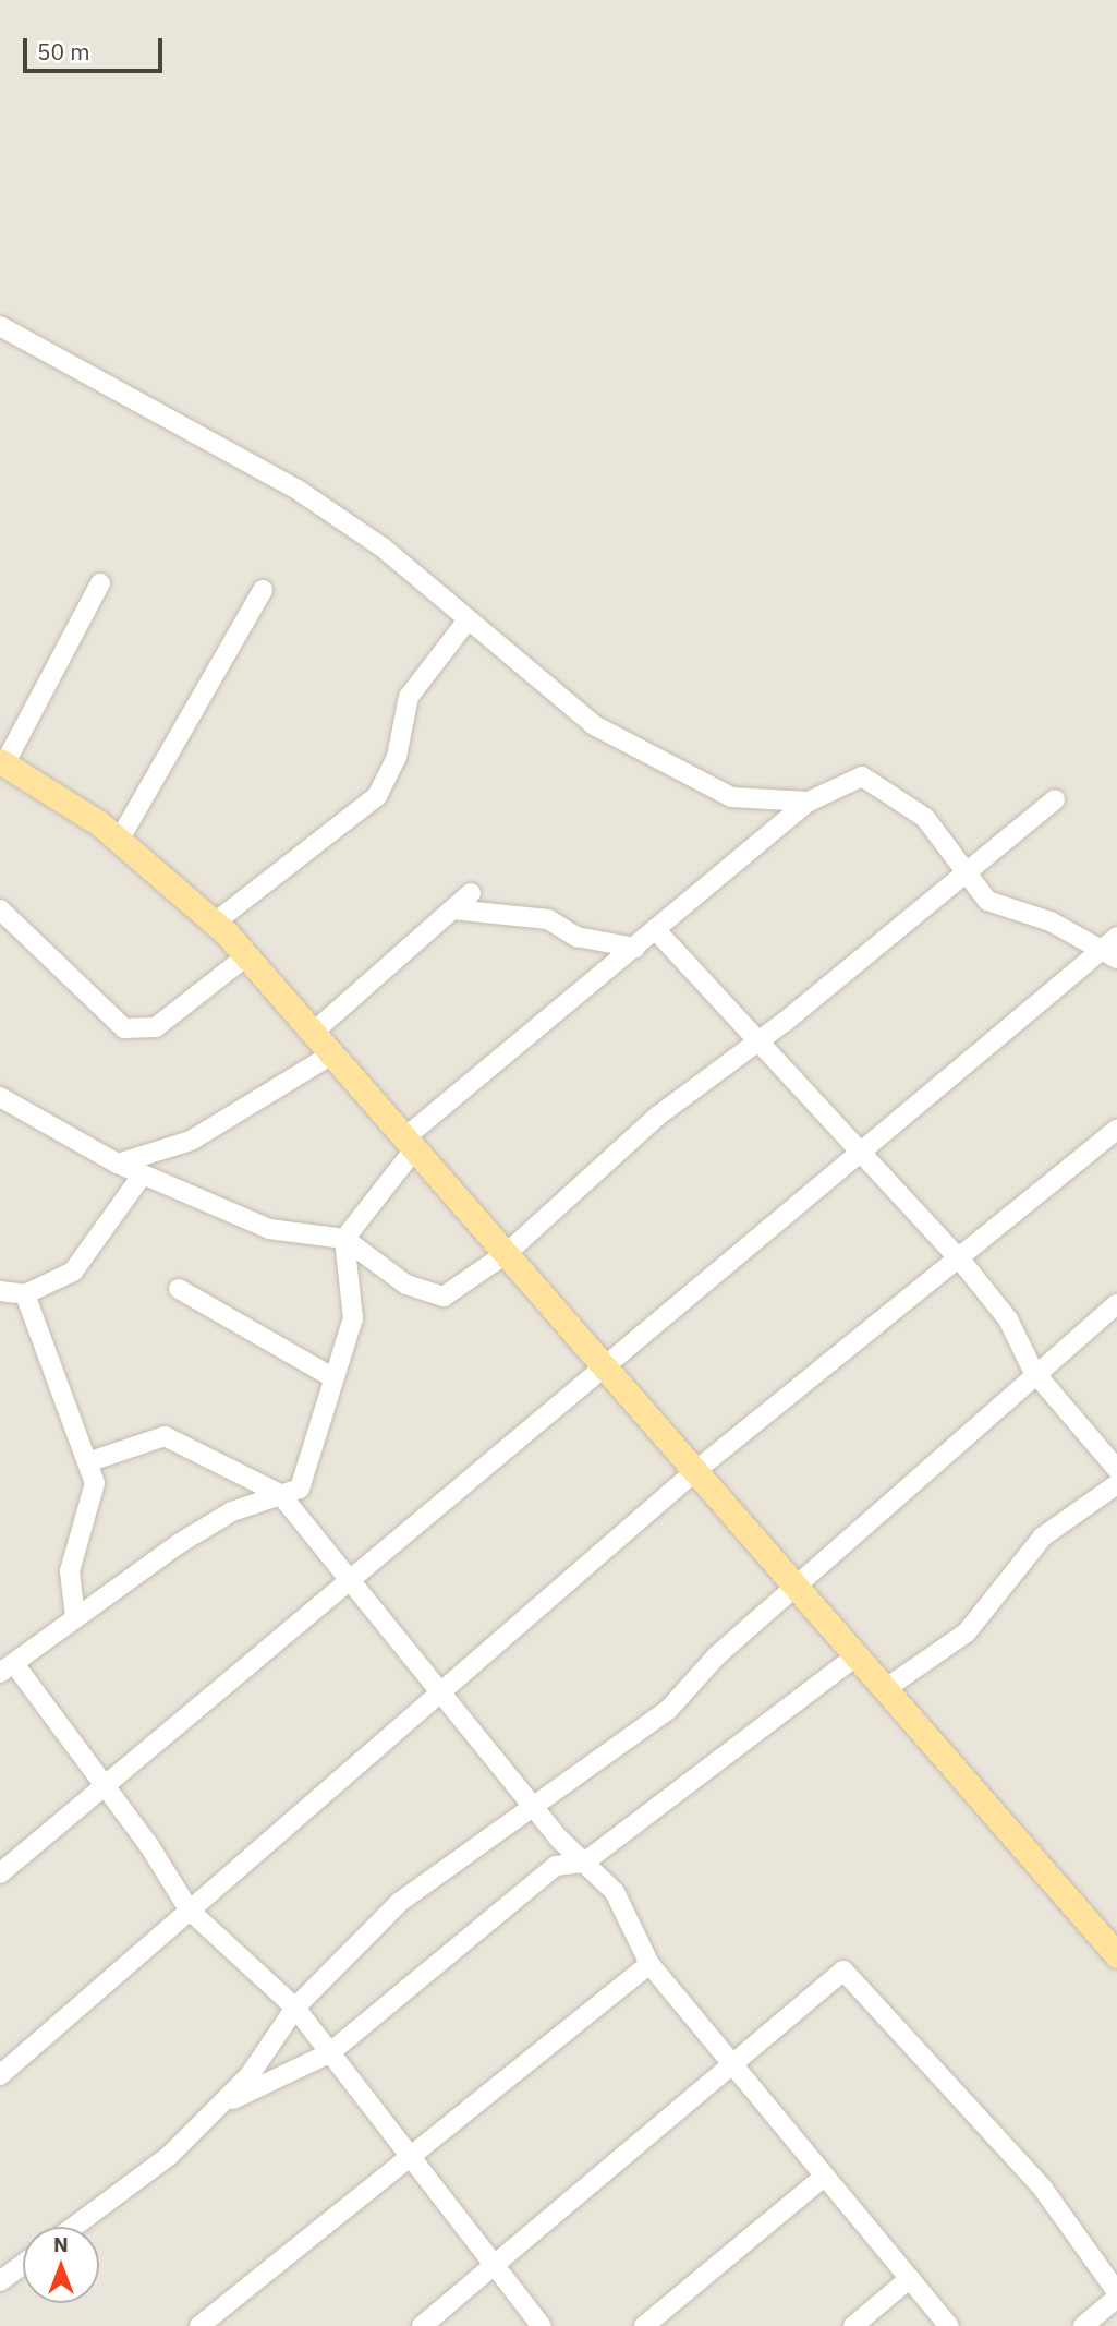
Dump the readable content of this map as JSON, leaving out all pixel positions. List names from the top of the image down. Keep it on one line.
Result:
{"scale_bar":"50 m","north":"top"}
